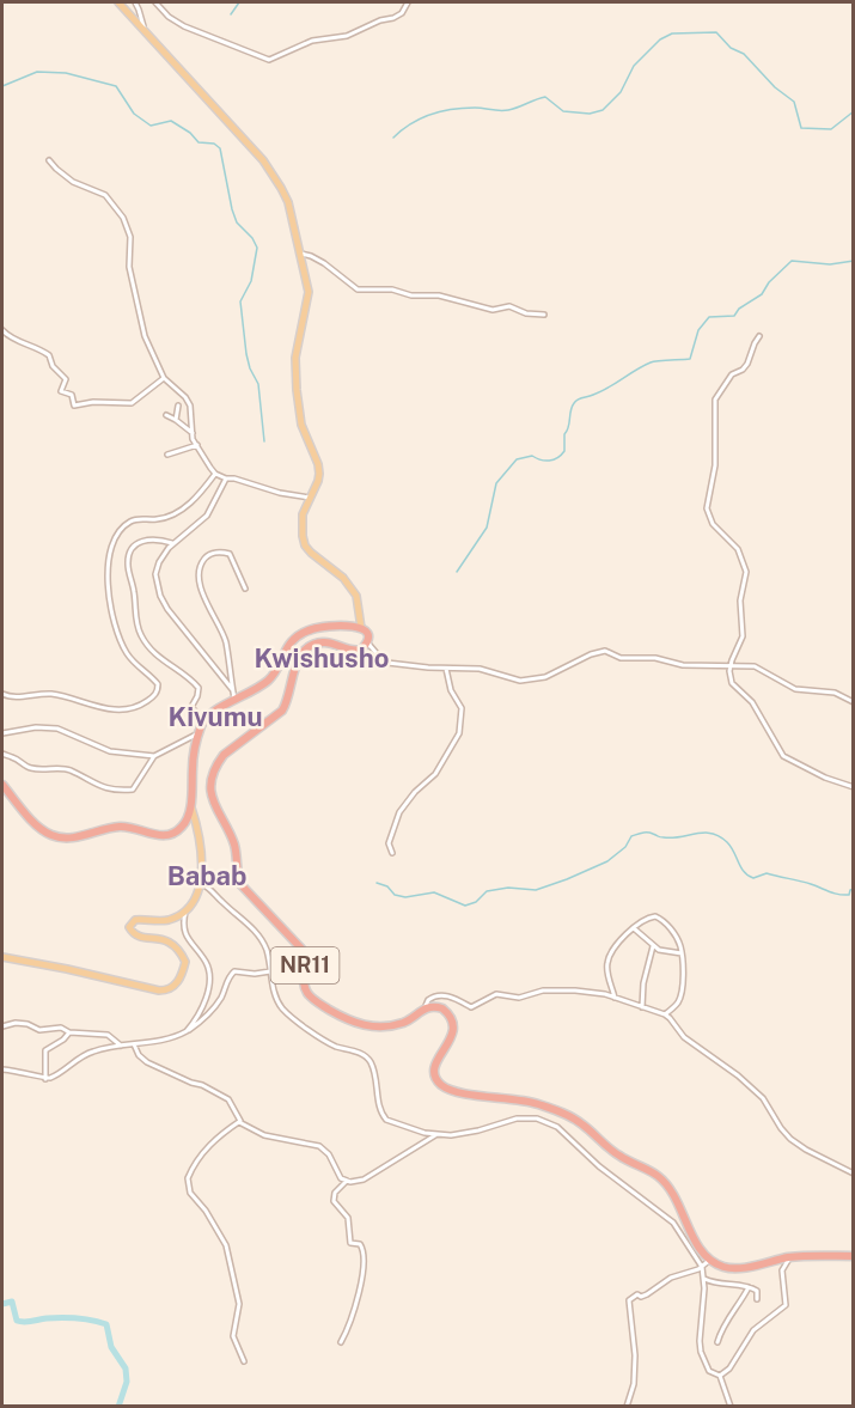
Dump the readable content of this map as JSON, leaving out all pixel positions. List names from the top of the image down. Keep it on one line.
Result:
{"streets":{"highway":["NR11"]},"districts":["Kwishusho","Kivumu","Babab"]}
